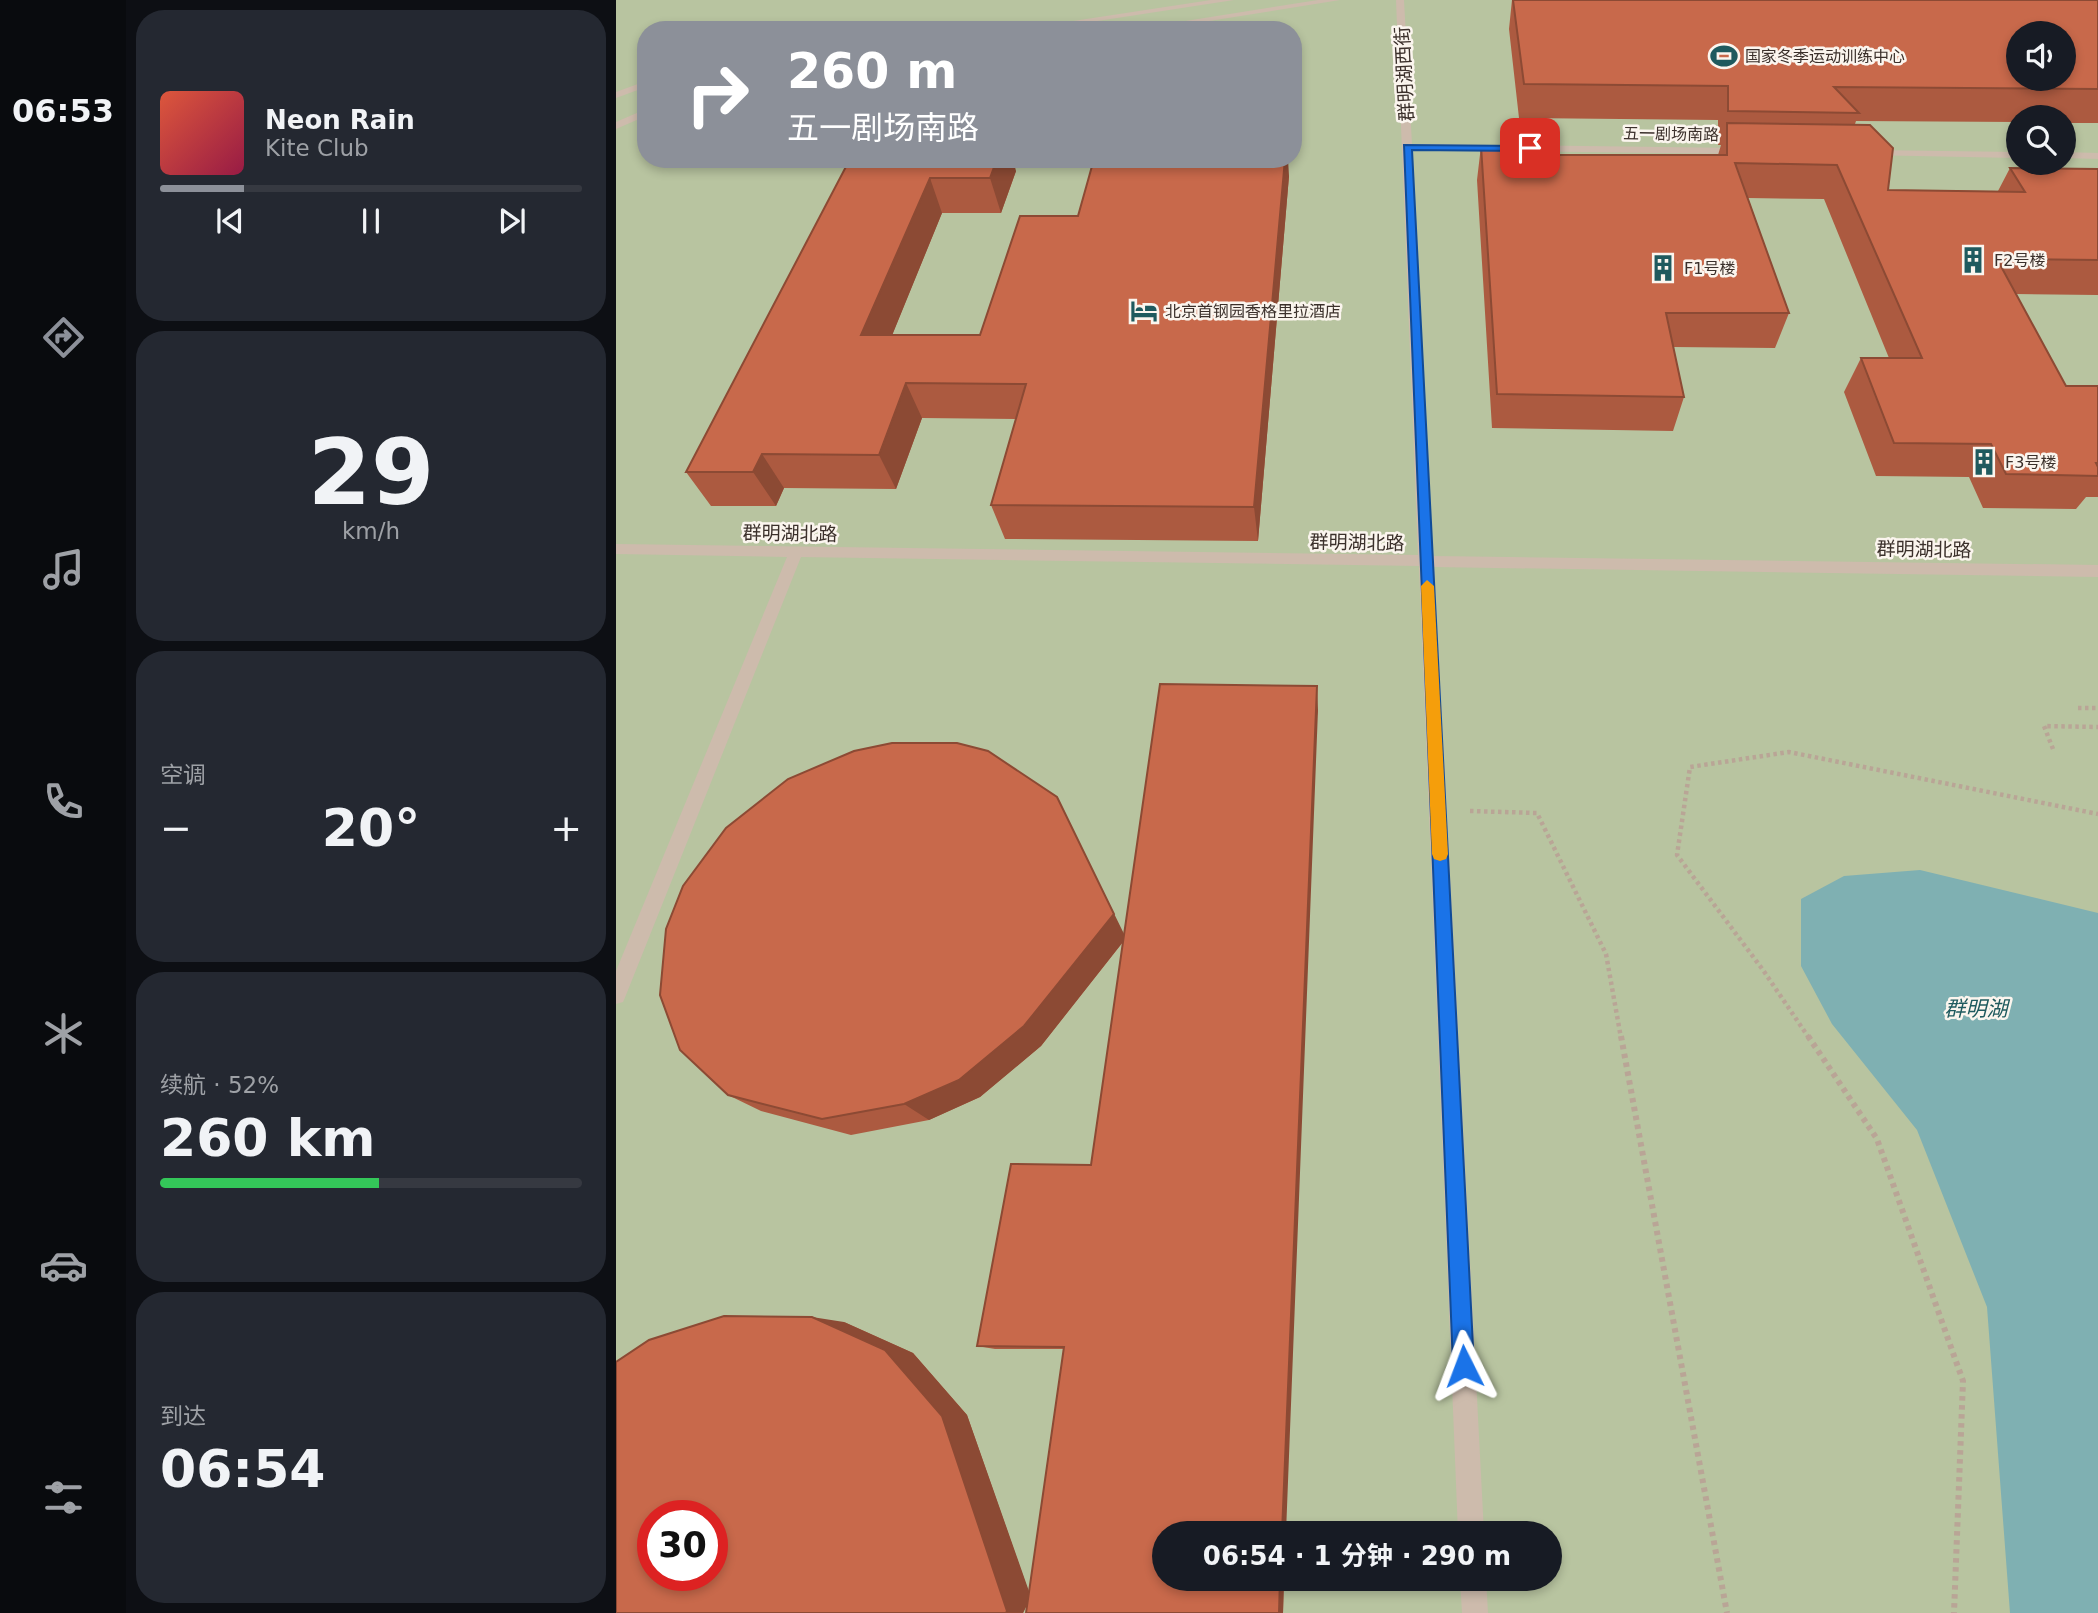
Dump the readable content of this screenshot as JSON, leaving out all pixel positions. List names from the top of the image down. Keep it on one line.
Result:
{"streets":{"street":["群明湖西街","五一剧场南路","群明湖北路"]},"crossings":[["群明湖西街","五一剧场南路"],["群明湖西街","群明湖北路"]],"water":["群明湖"],"places":{"sports":["国家冬季运动训练中心"],"building":["F2号楼","F1号楼","F3号楼"],"hotel":["北京首钢园香格里拉酒店"]},"page":{"tabs":"06:53","turn":["260 m","五一剧场南路"],"song":["Neon Rain","Kite Club"],"tile":[["29","km/h"],"空调",["续航 · 52%","260 km"],["到达","06:54"]],"heat":["−","20°","+"],"limit":"30","trip":"06:54 · 1 分钟 · 290 m"}}
